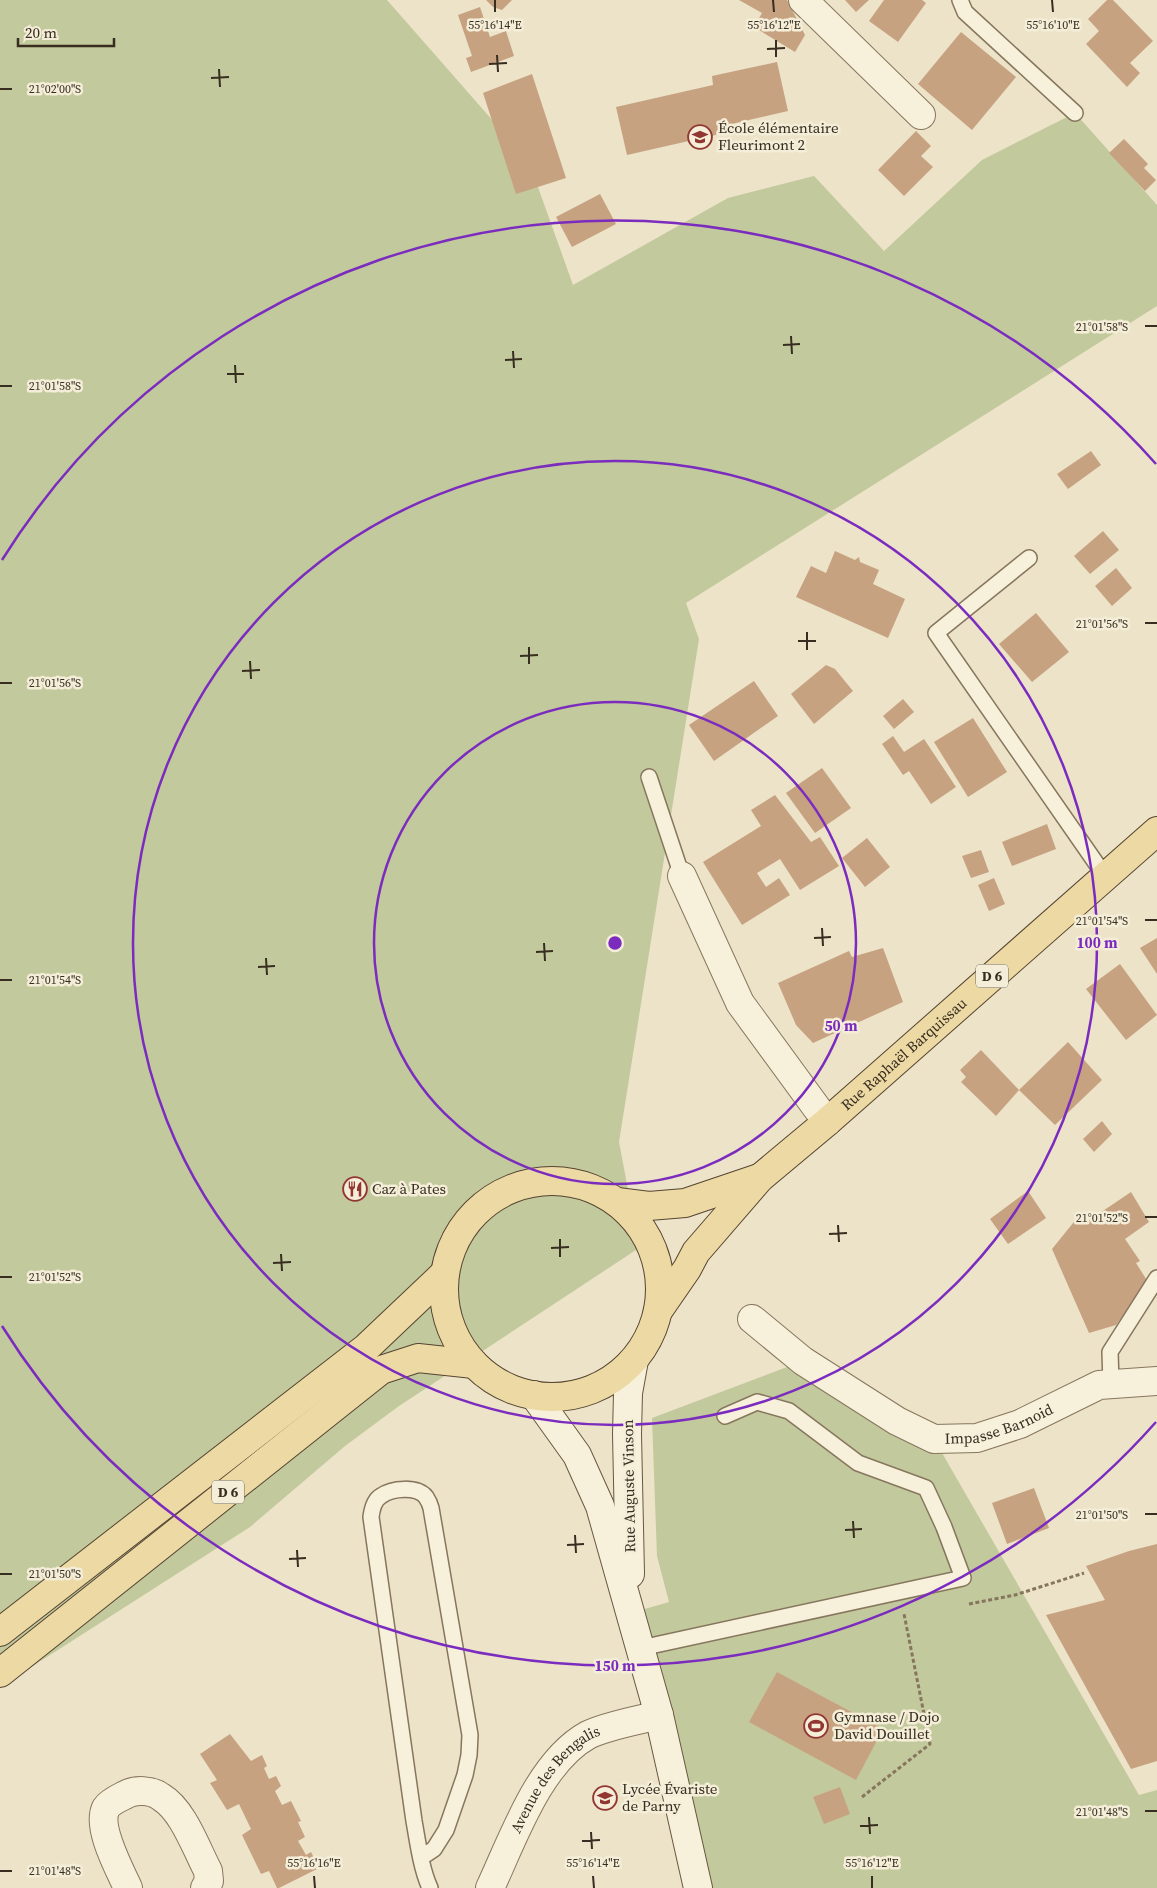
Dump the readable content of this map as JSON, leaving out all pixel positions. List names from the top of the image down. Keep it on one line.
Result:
{"streets":{"main road":["D 6","Rue Raphaël Barquissau"],"street":["Impasse Barnoid","Rue Auguste Vinson","Avenue des Bengalis"]},"crossings":[["Rue Auguste Vinson","Avenue des Bengalis"]],"places":{"school or university":["École élémentaire Fleurimont 2","Lycée Évariste de Parny"],"restaurant":["Caz à Pates"],"sports":["Gymnase / Dojo David Douillet"]},"scale_bar":"20 m","coordinates":["55°16'14\"E","55°16'12\"E","55°16'10\"E","21°02'00\"S","21°01'58\"S","21°01'56\"S","21°01'54\"S","21°01'52\"S","21°01'50\"S","21°01'48\"S","55°16'16\"E"],"rings":["100 m","50 m","150 m"]}
